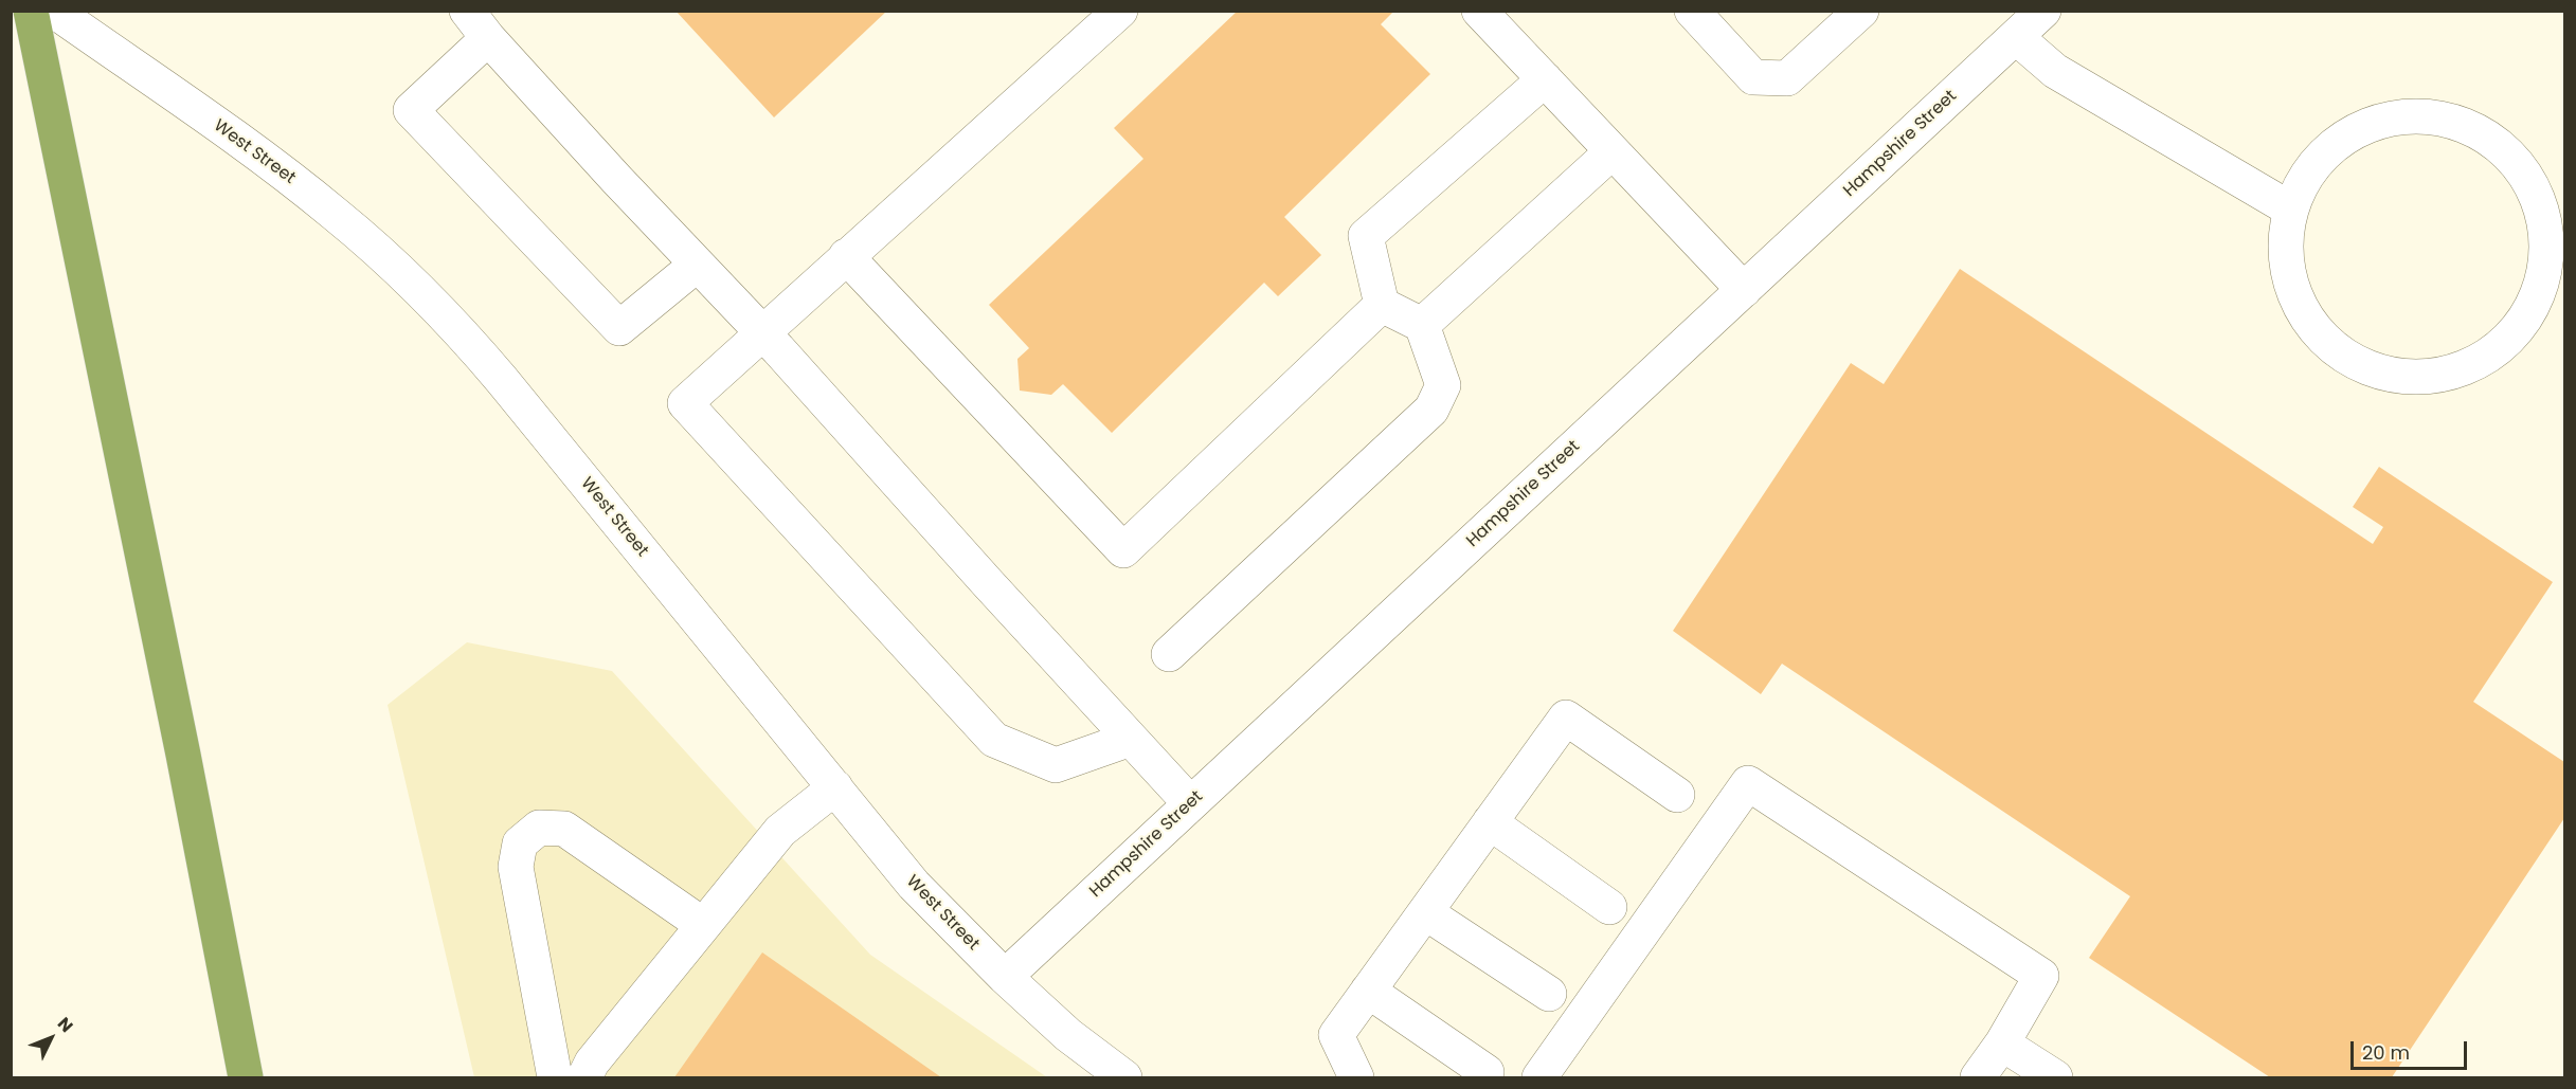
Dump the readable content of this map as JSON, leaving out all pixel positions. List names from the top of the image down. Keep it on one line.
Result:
{"streets":{"street":["Hampshire Street","West Street"]},"crossings":[["Hampshire Street","West Street"]],"scale_bar":"20 m","north":"top right"}
